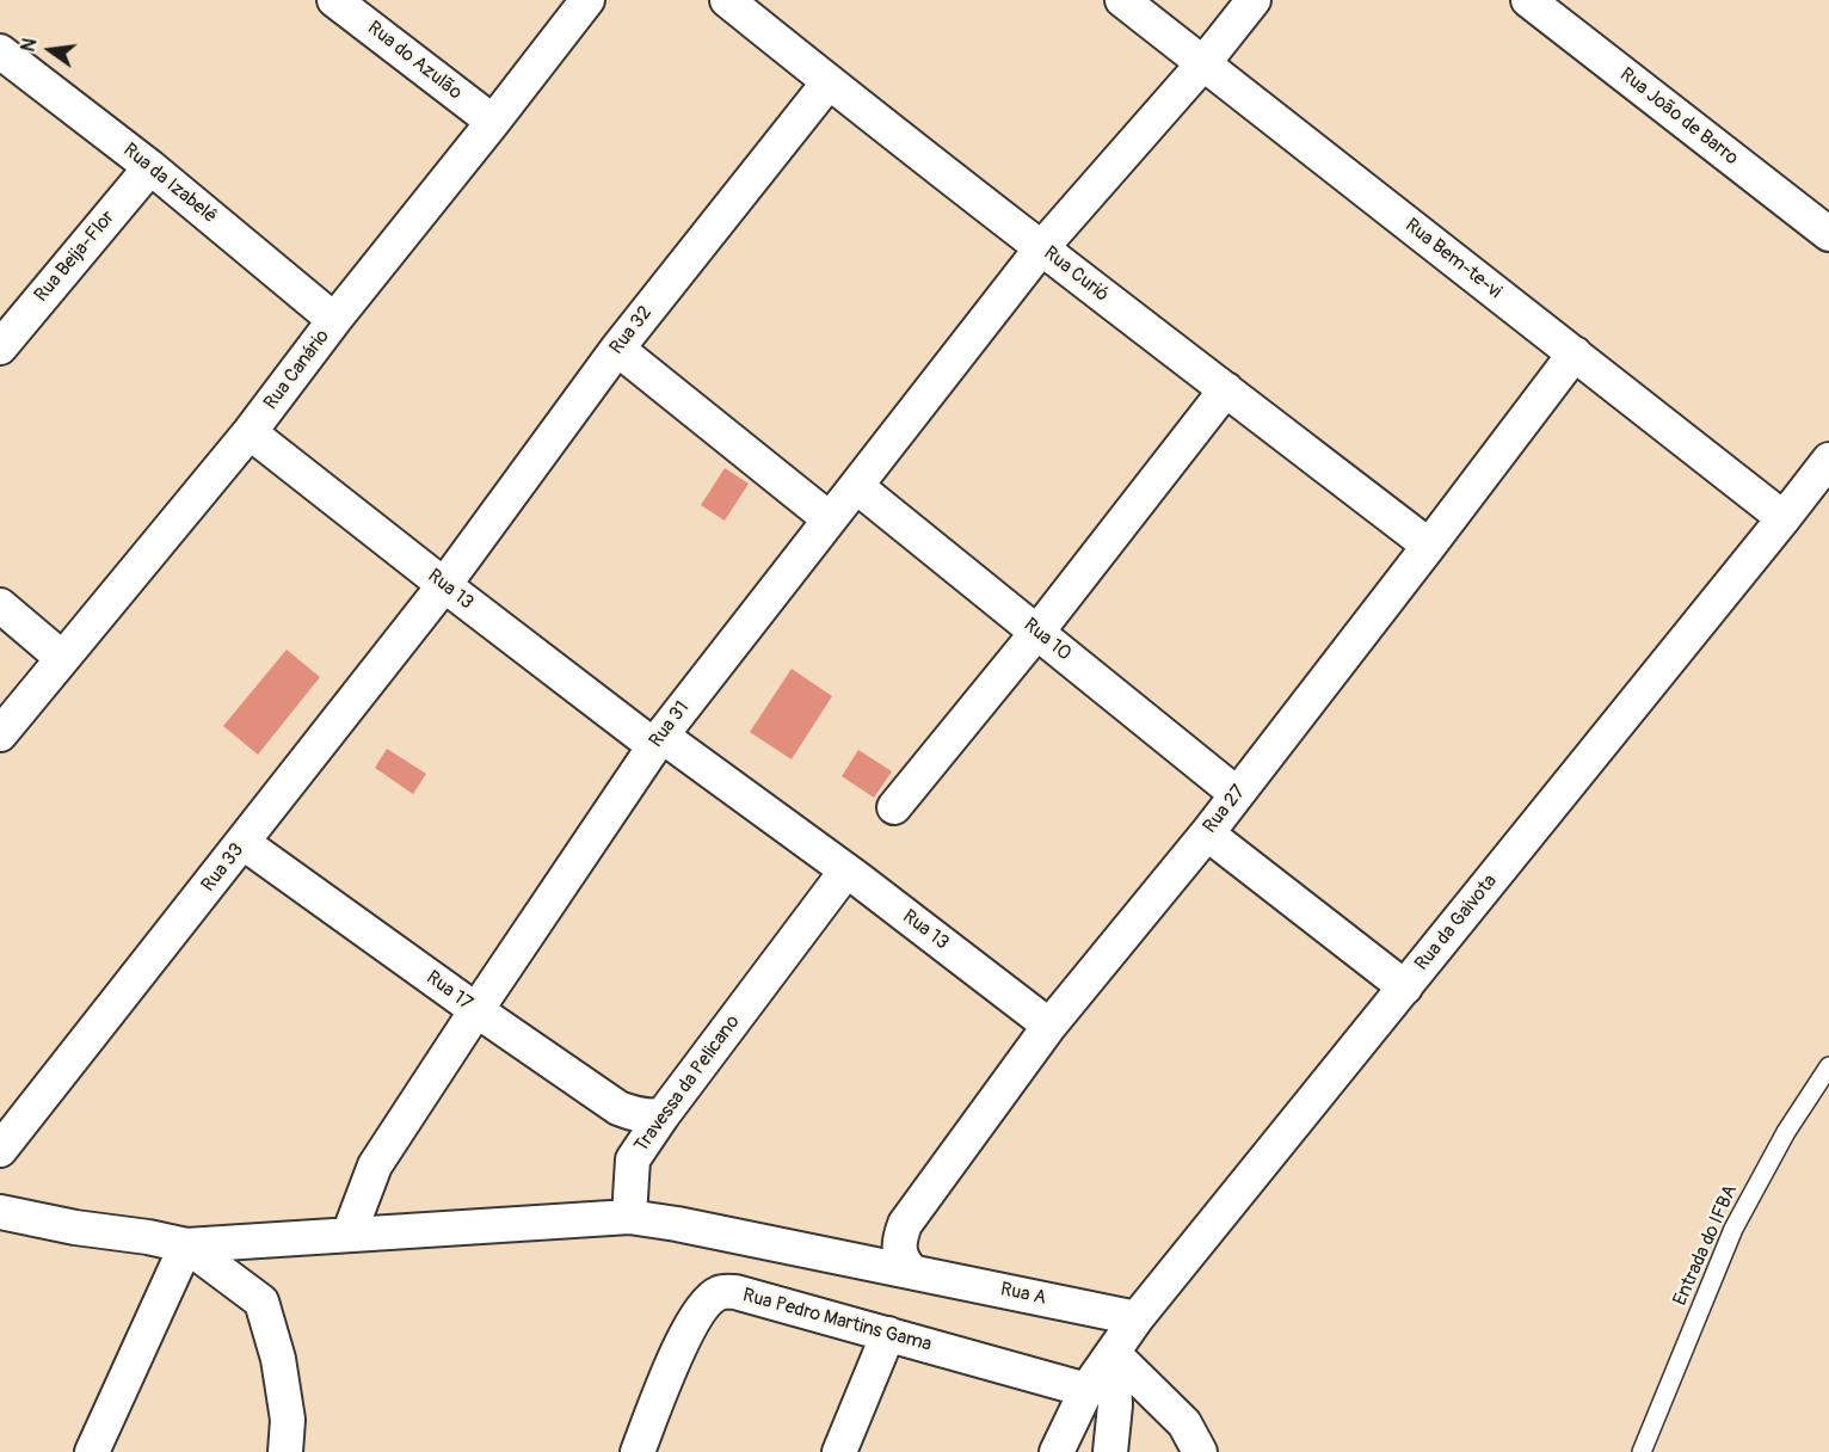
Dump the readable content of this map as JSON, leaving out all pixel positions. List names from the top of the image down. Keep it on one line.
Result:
{"streets":{"street":["Rua do Azulão","Rua João de Barro","Rua da Izabelê","Rua Beija-Flor","Rua Bem-te-vi","Rua Curió","Rua 32","Rua Canário","Rua 13","Rua 10","Rua 31","Rua 27","Rua 33","Rua da Gaivota","Rua 17","Travessa da Pelicano","Rua A","Rua Pedro Martins Gama"],"lane":["Entrada do IFBA"]},"crossings":[["Rua do Azulão","Rua Canário"],["Rua da Izabelê","Rua Beija-Flor"],["Rua da Izabelê","Rua Canário"],["Rua Bem-te-vi","Rua 31"],["Rua Bem-te-vi","Rua 27"],["Rua Bem-te-vi","Rua da Gaivota"],["Rua Curió","Rua 32"],["Rua Curió","Rua 31"],["Rua Curió","Rua 27"],["Rua 32","Rua 13"],["Rua 32","Rua 33"],["Rua Canário","Rua 13"],["Rua 13","Rua 31"],["Rua 13","Rua 27"],["Rua 13","Rua 33"],["Rua 13","Travessa da Pelicano"],["Rua 10","Rua 31"],["Rua 10","Rua 27"],["Rua 31","Rua 17"],["Rua 27","Rua A"],["Rua 33","Rua 17"],["Rua da Gaivota","Rua A"],["Rua da Gaivota","Rua Pedro Martins Gama"],["Rua 17","Travessa da Pelicano"]],"north":"left"}
